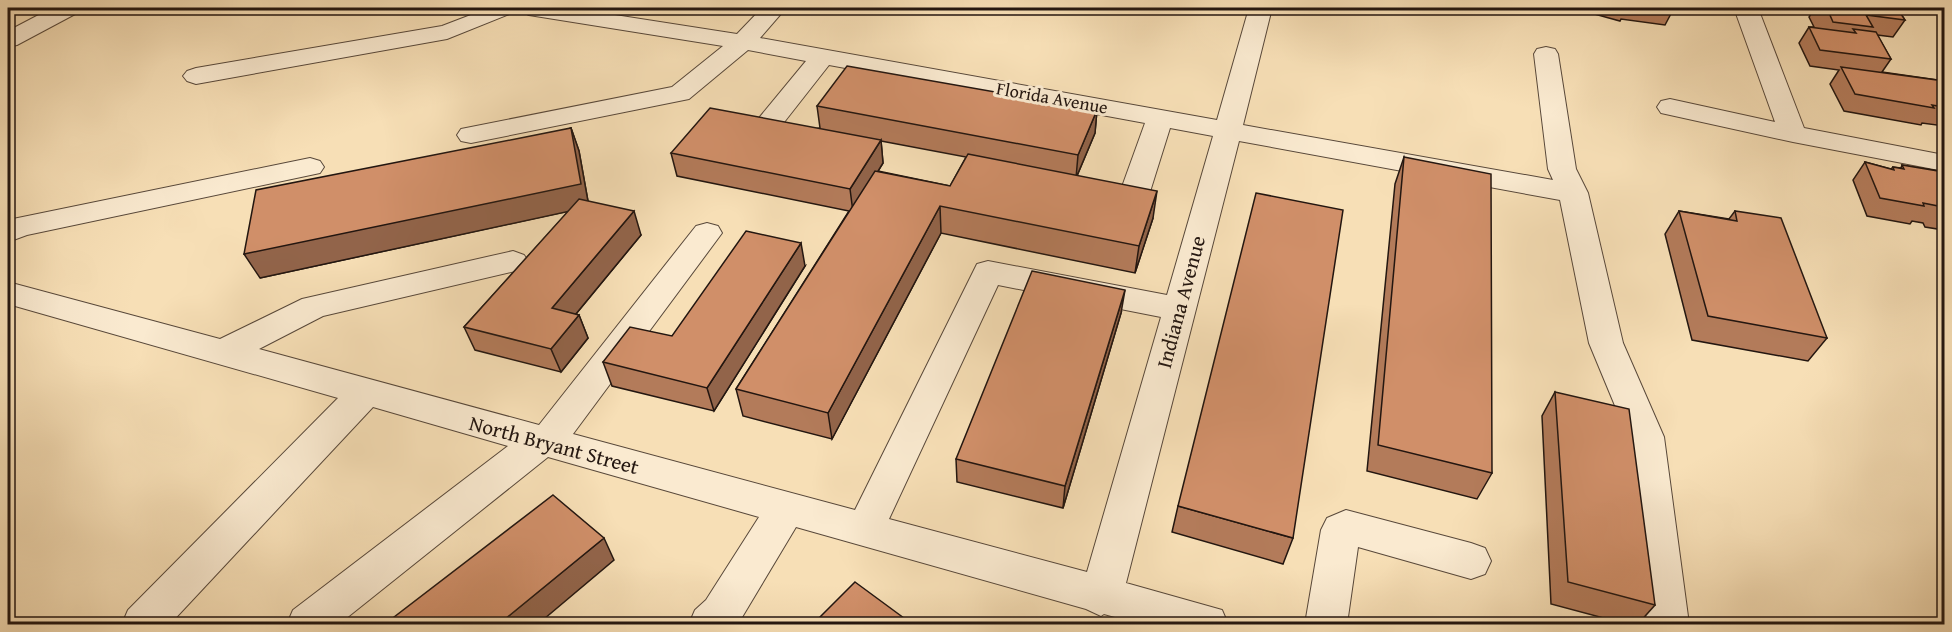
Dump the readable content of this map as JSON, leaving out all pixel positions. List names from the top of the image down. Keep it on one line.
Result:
{"streets":{"street":["Florida Avenue","Indiana Avenue","North Bryant Street"]},"crossings":[["Florida Avenue","Indiana Avenue"],["Indiana Avenue","North Bryant Street"]]}
